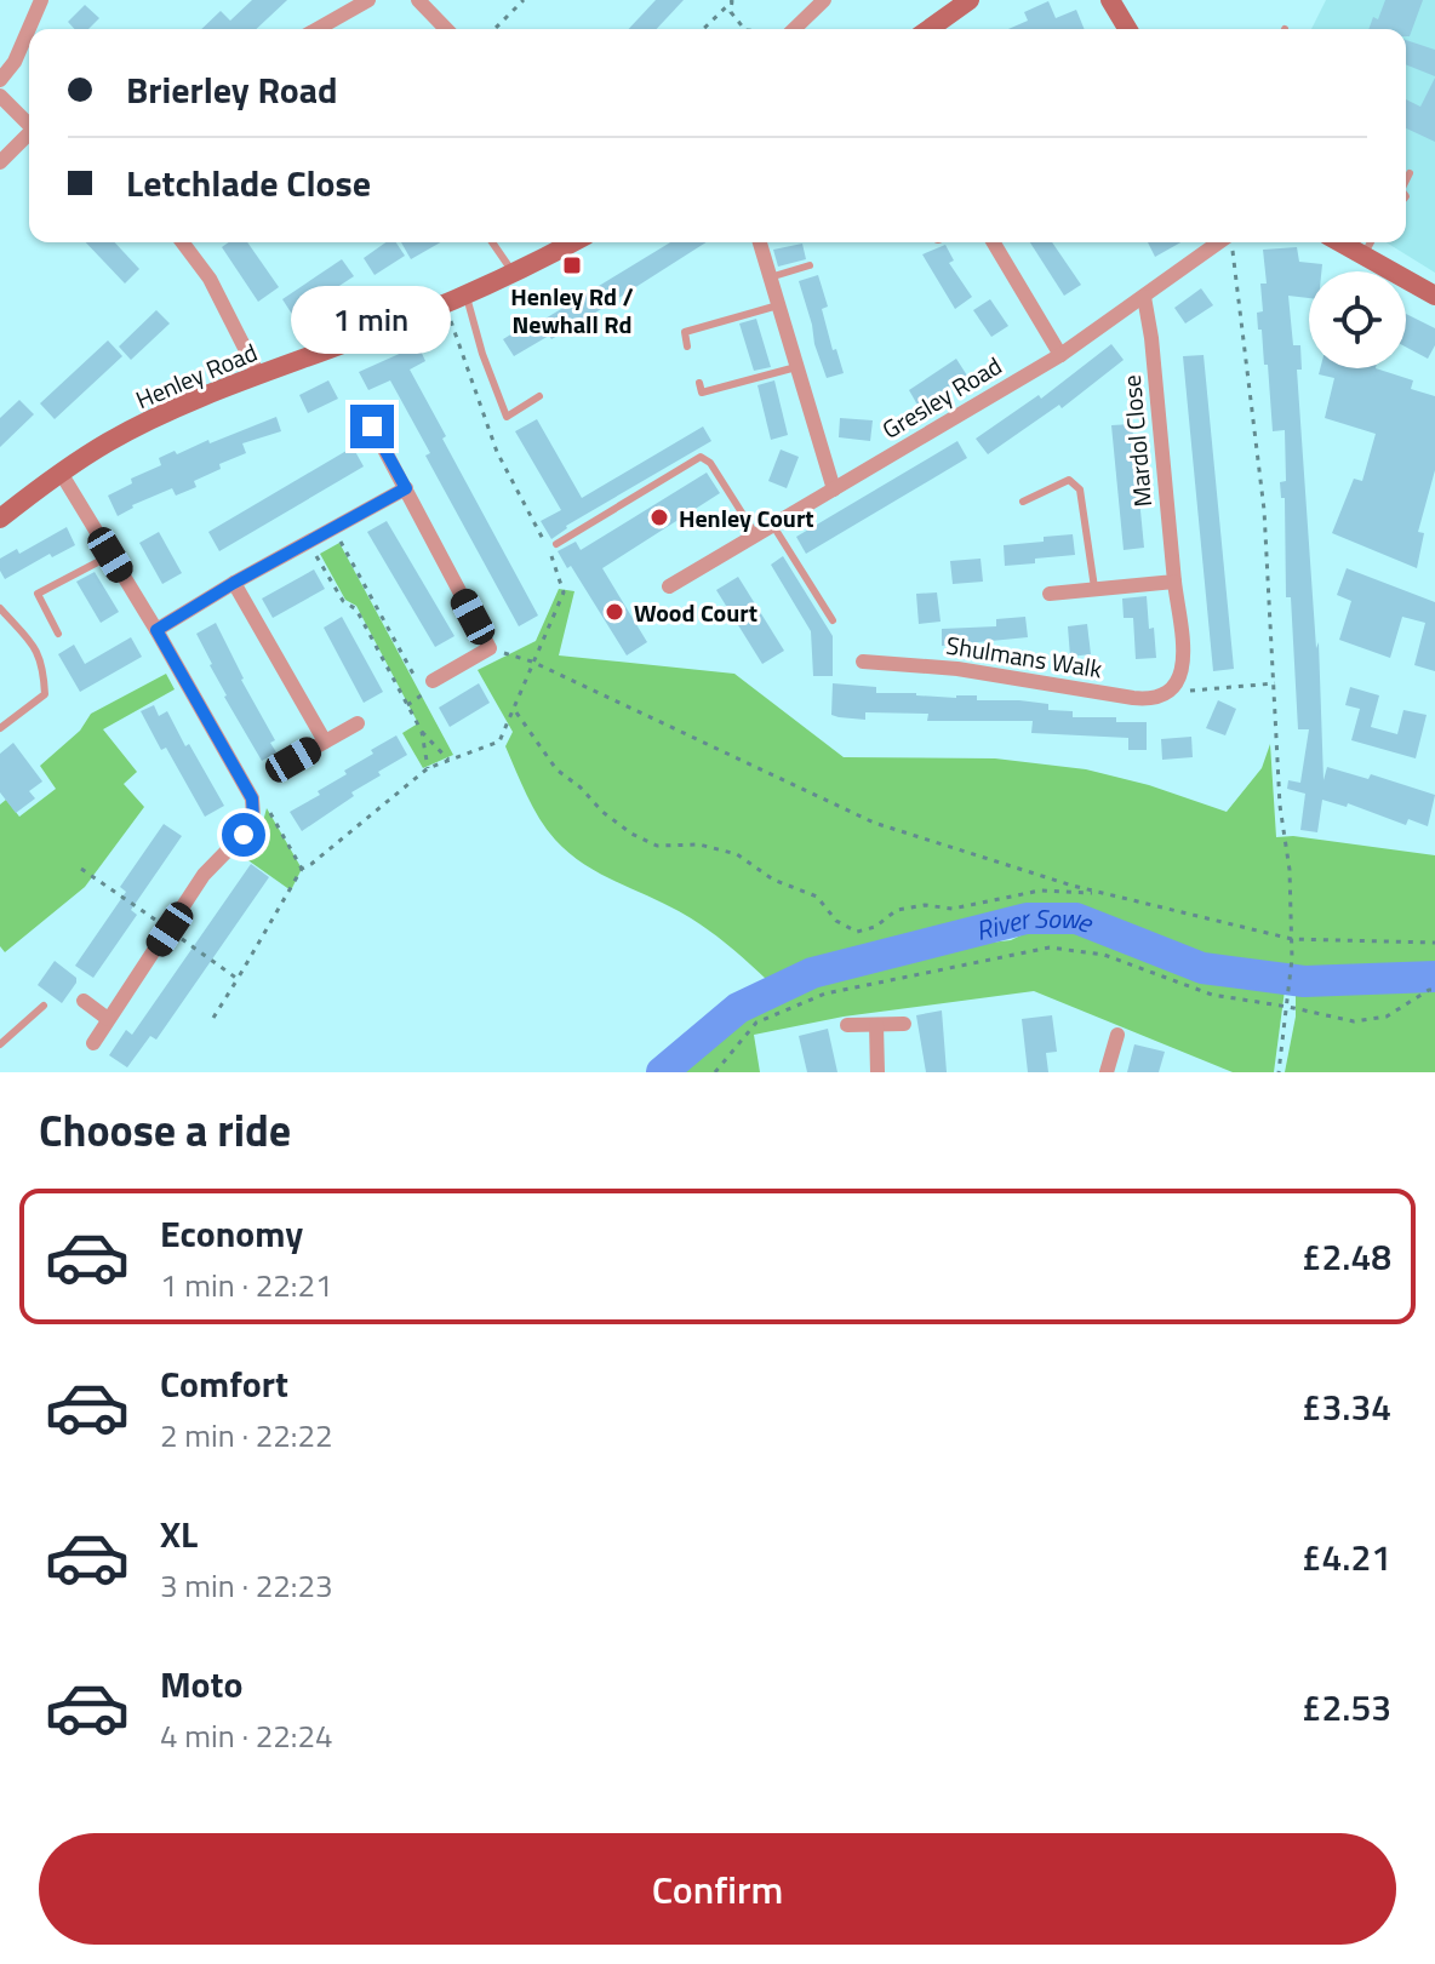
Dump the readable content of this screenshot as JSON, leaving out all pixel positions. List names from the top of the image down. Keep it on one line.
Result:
{"streets":{"main road":["Henley Road"],"street":["Gresley Road","Mardol Close","Shulmans Walk"]},"crossings":[["Gresley Road","Mardol Close"],["Mardol Close","Shulmans Walk"]],"water":["River Sowe"],"places":{"transit":["Henley Rd / Newhall Rd"],"other":["Henley Court","Wood Court"]},"page":{"banner":["Brierley Road","Letchlade Close"],"bubble":"1 min","heading":"Choose a ride","list":[{"name":"Economy","note":"1 min · 22:21","value":"£2.48"},{"name":"Comfort","note":"2 min · 22:22","value":"£3.34"},{"name":"XL","note":"3 min · 22:23","value":"£4.21"},{"name":"Moto","note":"4 min · 22:24","value":"£2.53"}],"buttons":"Confirm"}}
